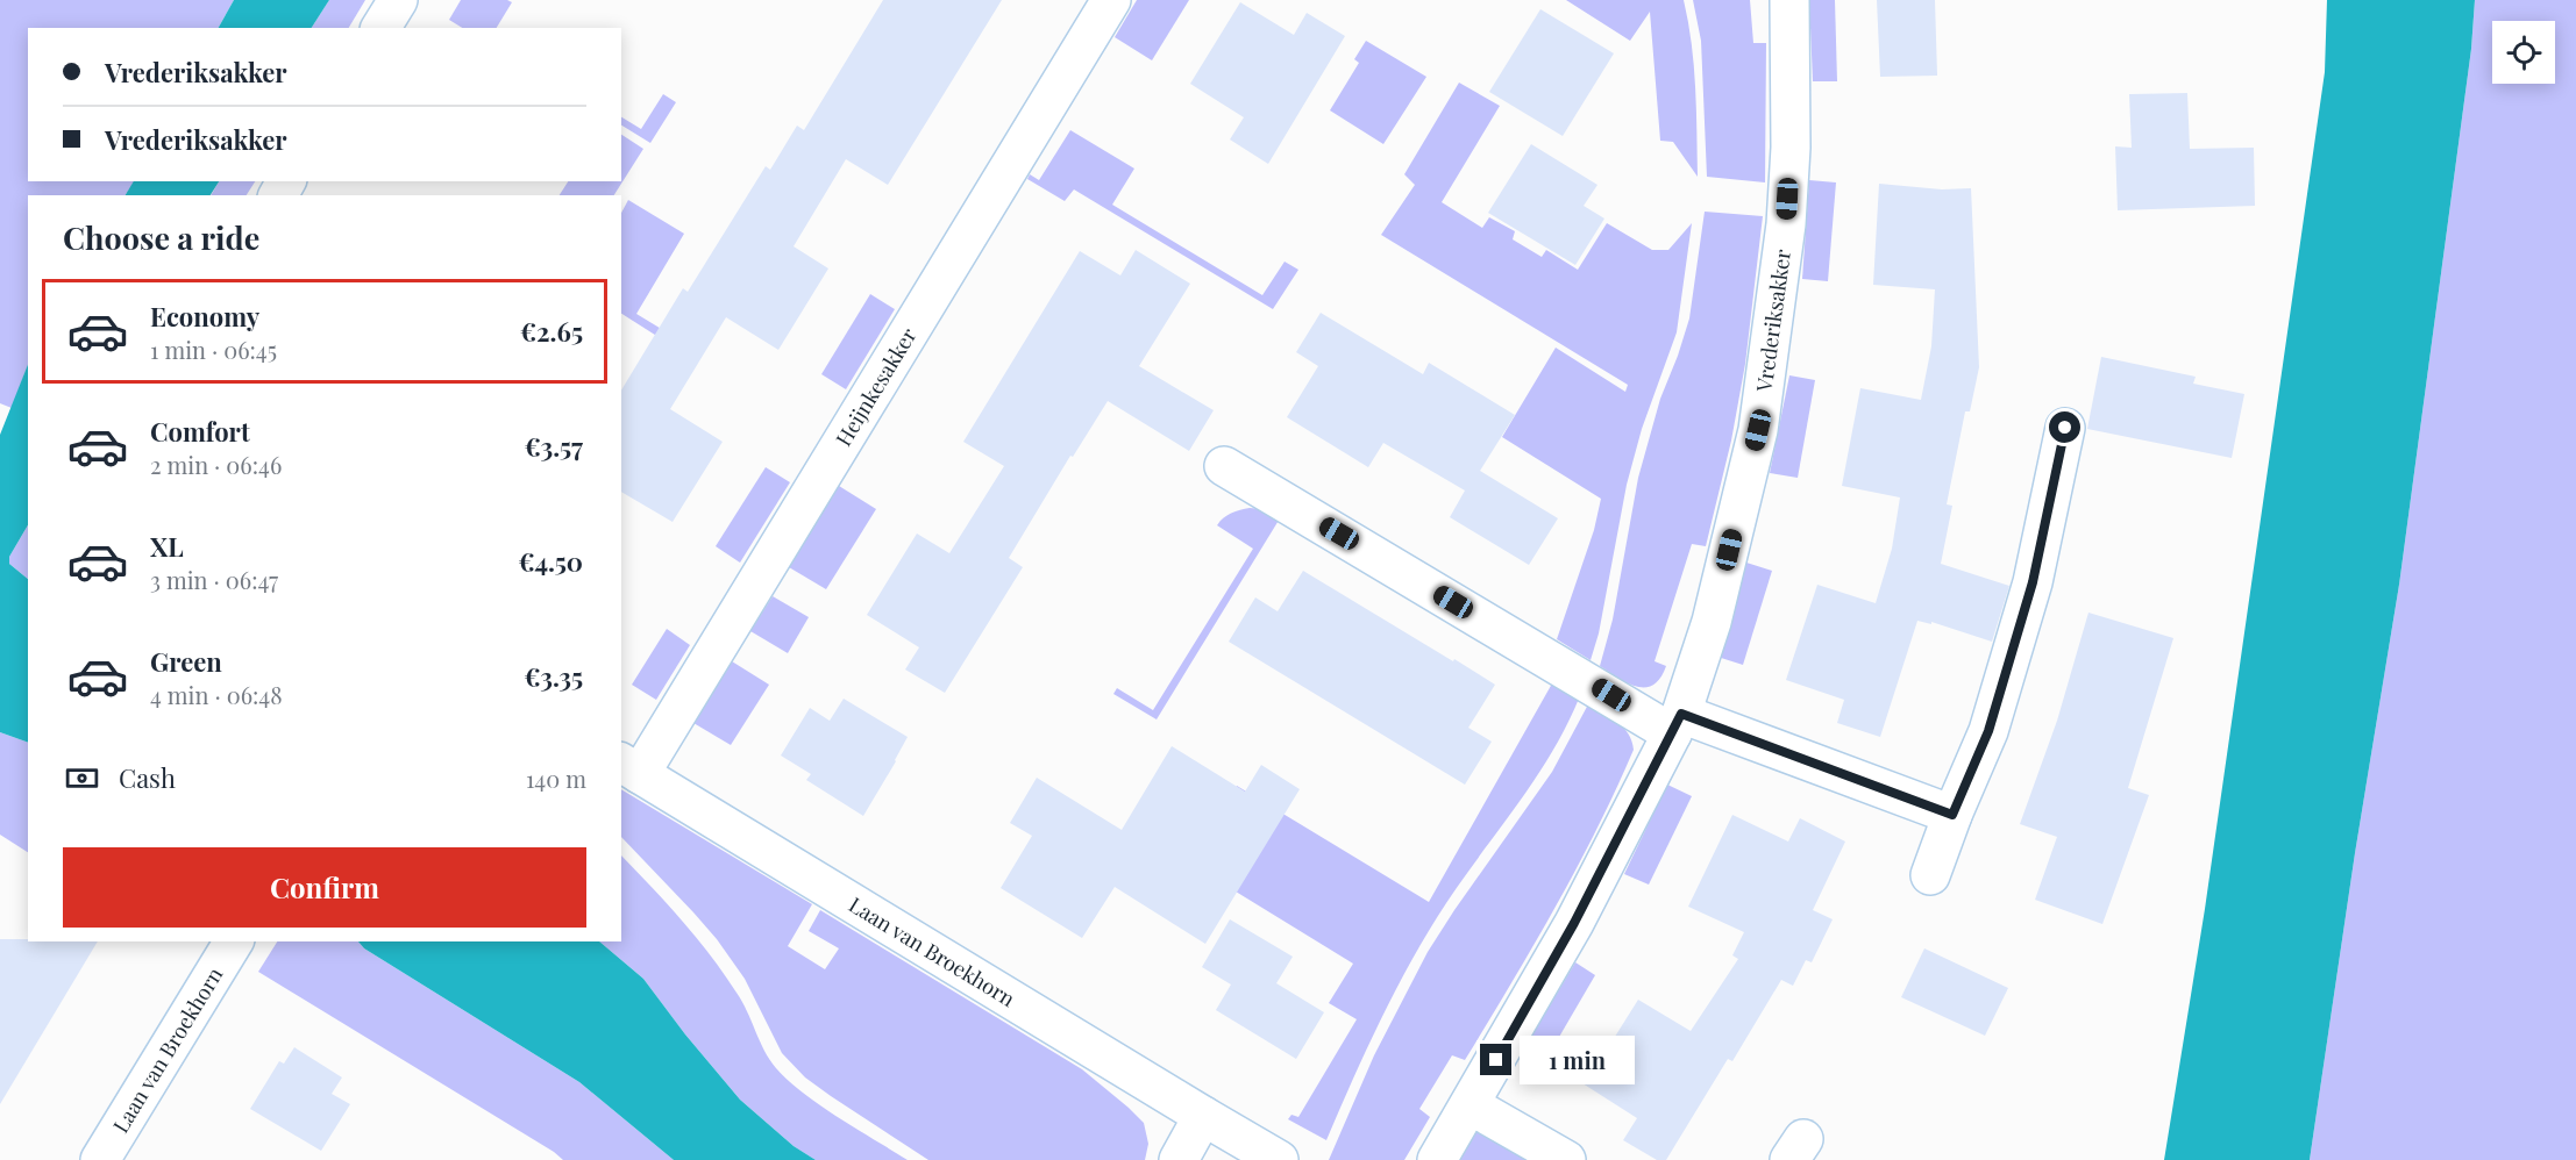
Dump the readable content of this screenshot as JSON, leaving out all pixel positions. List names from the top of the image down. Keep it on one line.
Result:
{"streets":{"street":["Vrederiksakker","Heijnkesakker","Laan van Broekhorn"]},"crossings":[["Heijnkesakker","Laan van Broekhorn"]],"page":{"banner":["Vrederiksakker","Vrederiksakker"],"heading":"Choose a ride","list":[{"name":"Economy","note":"1 min · 06:45","value":"€2.65"},{"name":"Comfort","note":"2 min · 06:46","value":"€3.57"},{"name":"XL","note":"3 min · 06:47","value":"€4.50"},{"name":"Green","note":"4 min · 06:48","value":"€3.35"}],"pay":["Cash","140 m"],"buttons":"Confirm","bubble":"1 min"}}
